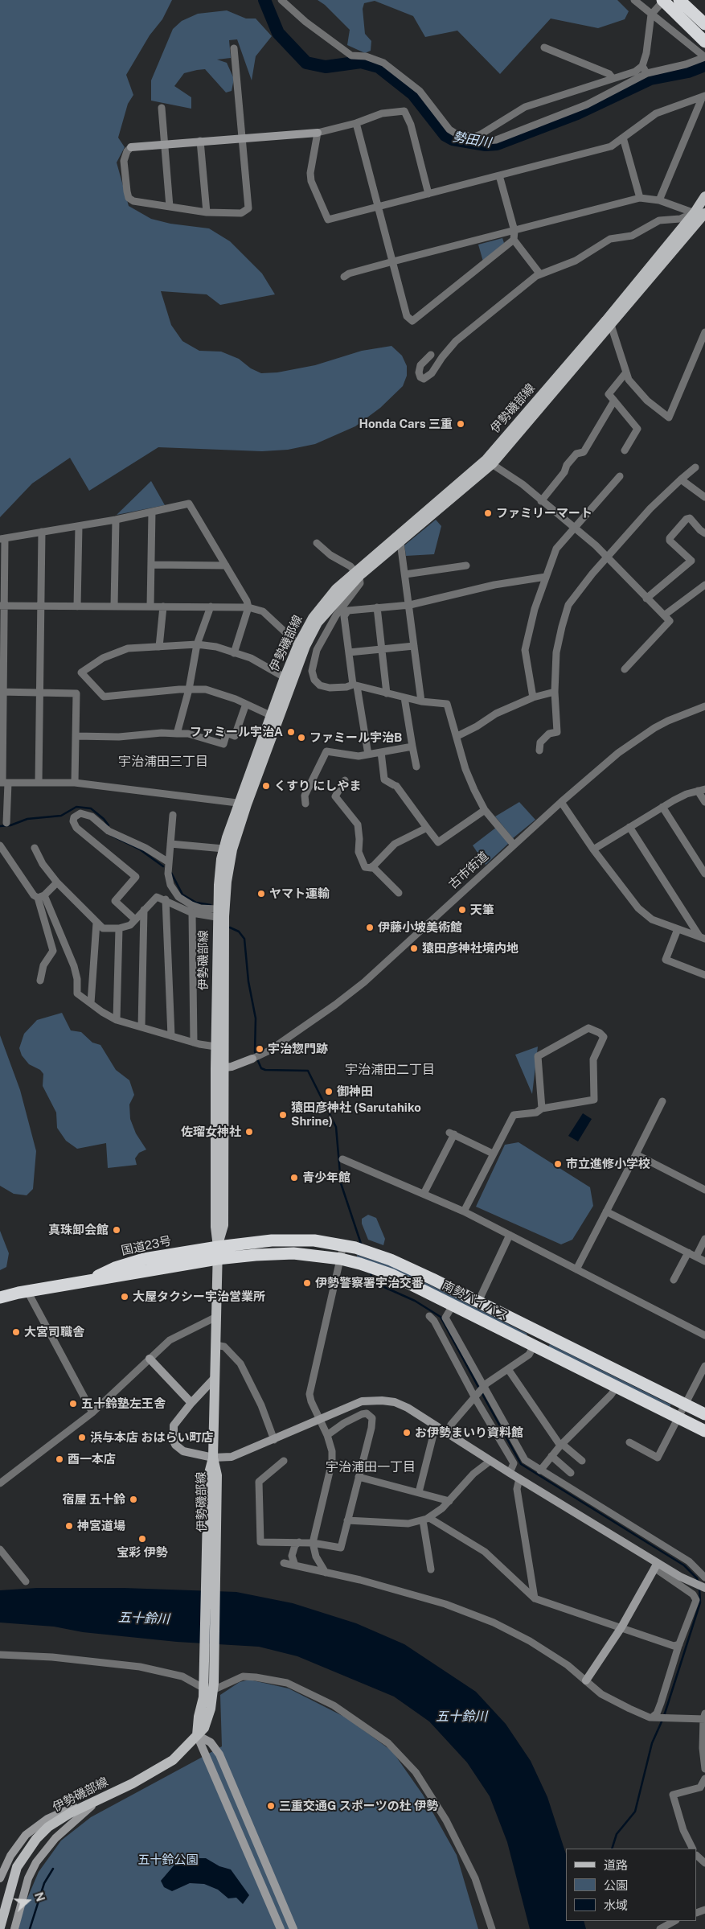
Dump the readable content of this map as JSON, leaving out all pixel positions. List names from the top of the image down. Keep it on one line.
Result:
{"streets":{"highway":["国道23号","南勢バイパス"],"main road":["伊勢磯部線"],"street":["古市街道"]},"crossings":[["伊勢磯部線","国道23号"],["伊勢磯部線","南勢バイパス"],["国道23号","南勢バイパス"]],"districts":["宇治浦田三丁目","宇治浦田二丁目","宇治浦田一丁目"],"water":["勢田川","五十鈴川"],"parks":["五十鈴公園"],"places":["Honda Cars 三重","ファミリーマート","ファミール宇治A","ファミール宇治B","くすり にしやま","ヤマト運輸","天筆","伊藤小坡美術館","猿田彦神社境内地","宇治惣門跡","御神田","猿田彦神社 (Sarutahiko Shrine)","佐瑠女神社","市立進修小学校","青少年館","真珠卸会館","伊勢警察署宇治交番","大屋タクシー宇治営業所","大宮司職舎","五十鈴塾左王舎","お伊勢まいり資料館","浜与本店 おはらい町店","酉一本店","宿屋 五十鈴","神宮道場","宝彩 伊勢","三重交通G スポーツの杜 伊勢"],"legend":["道路","公園","水域"],"north":"right"}
